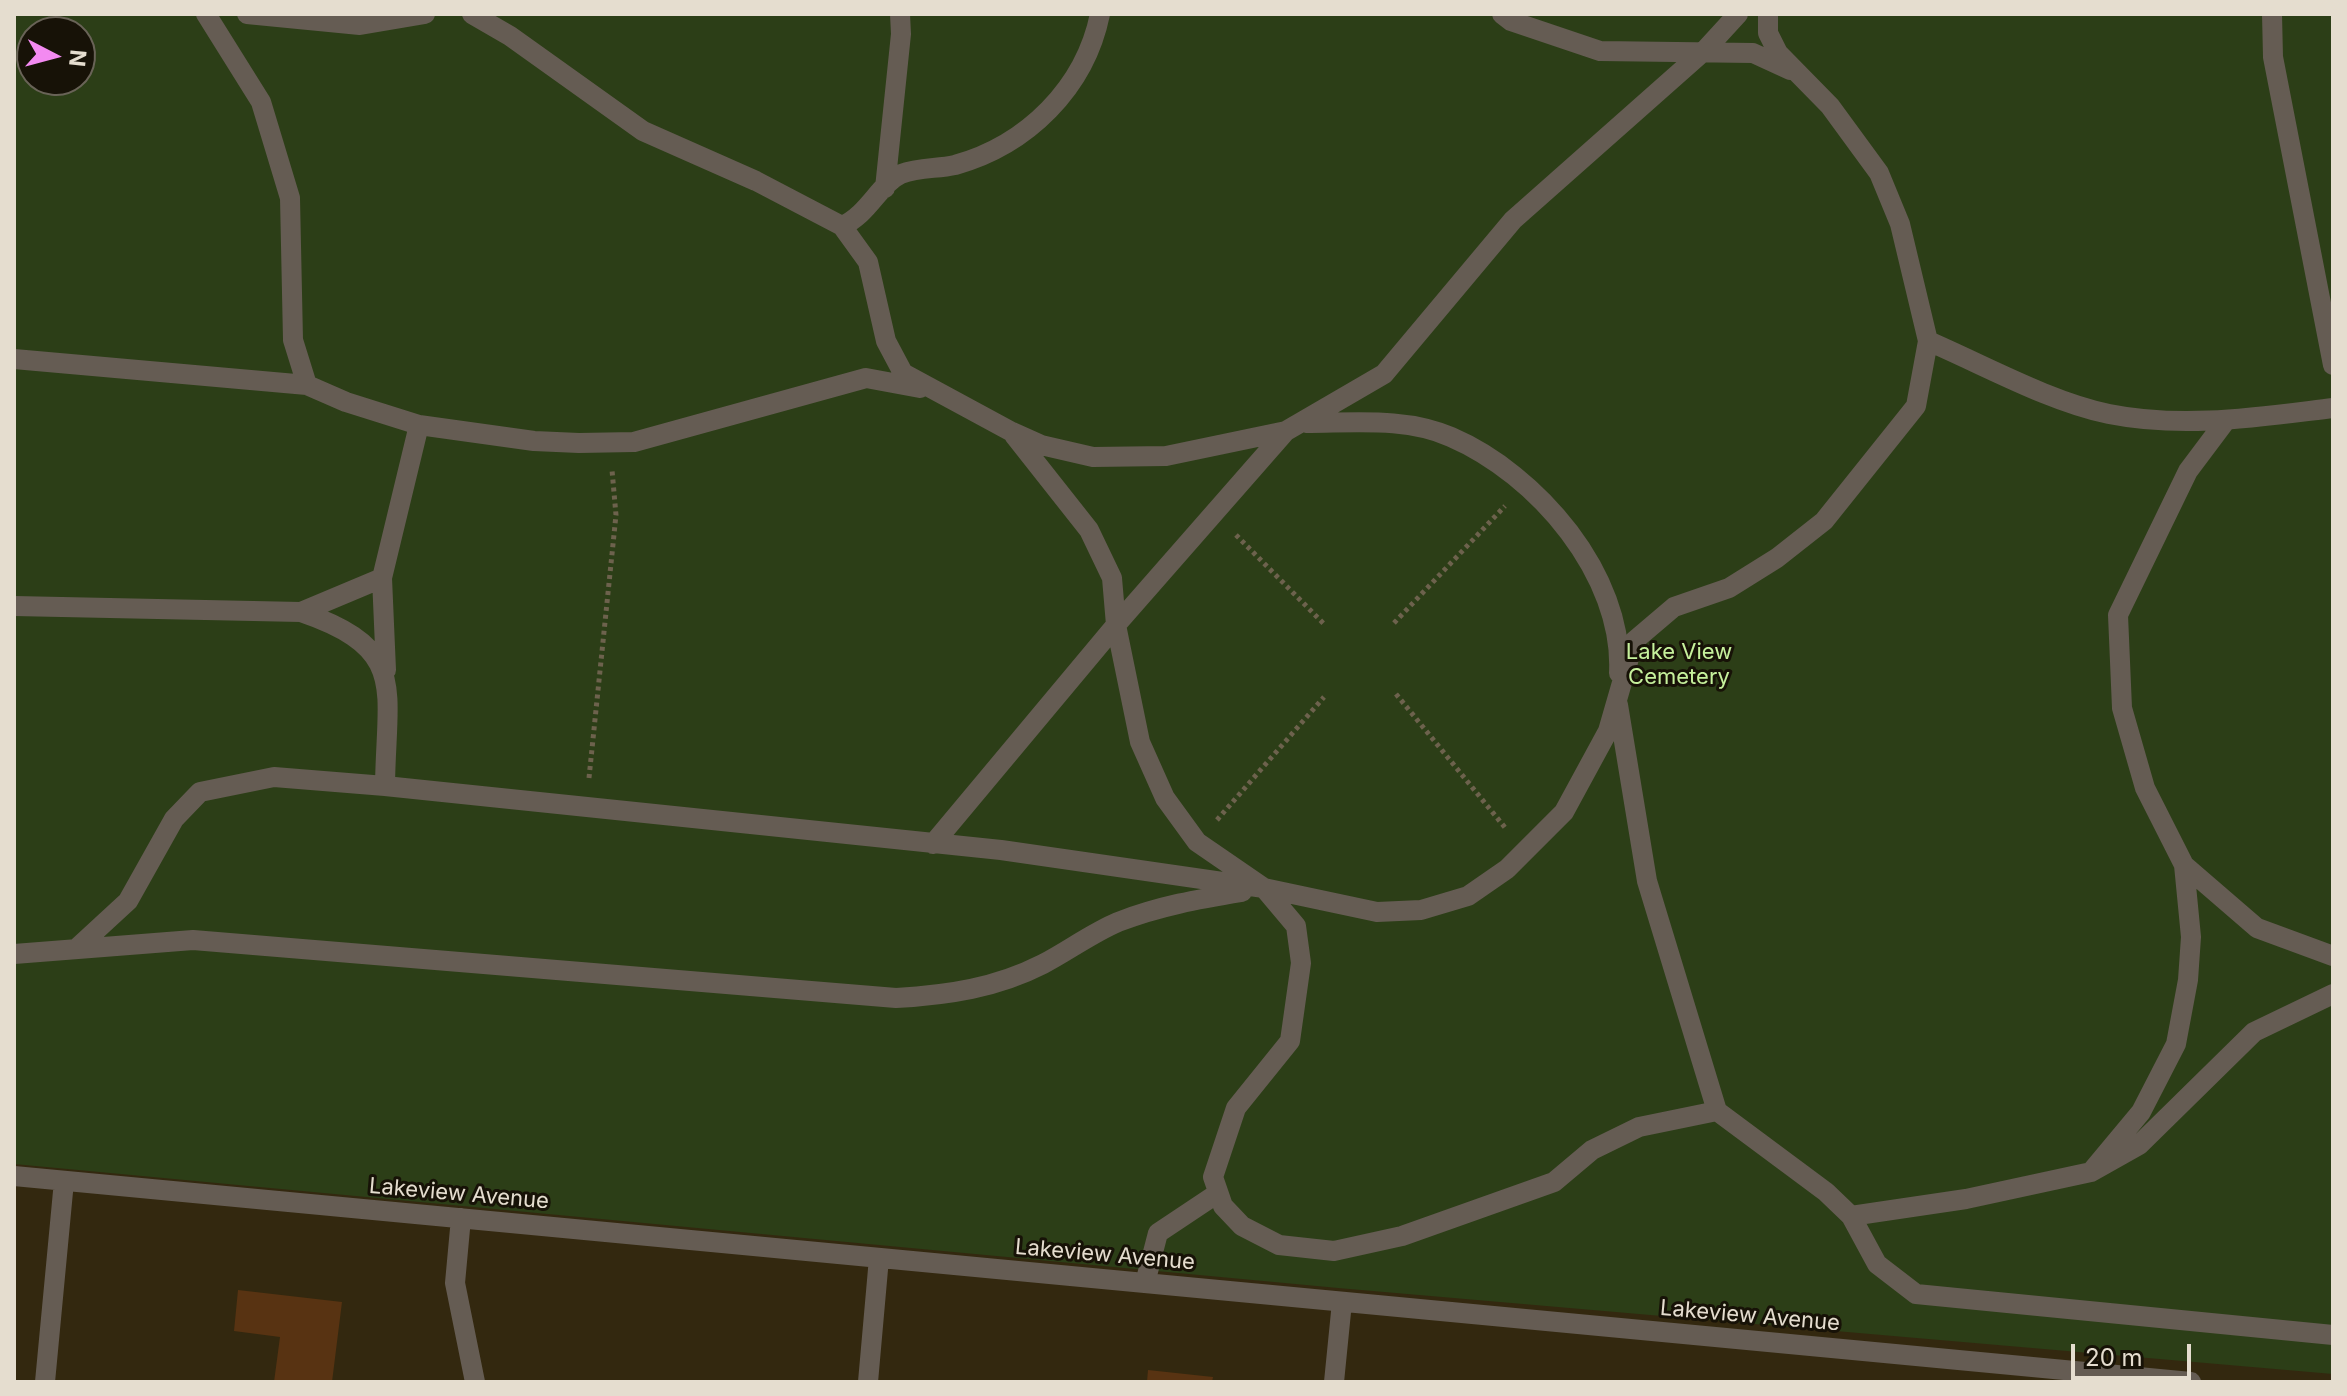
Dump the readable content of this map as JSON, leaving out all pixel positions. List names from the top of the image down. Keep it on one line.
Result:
{"streets":{"street":["Lakeview Avenue"]},"parks":["Lake View Cemetery"],"scale_bar":"20 m","north":"right"}
